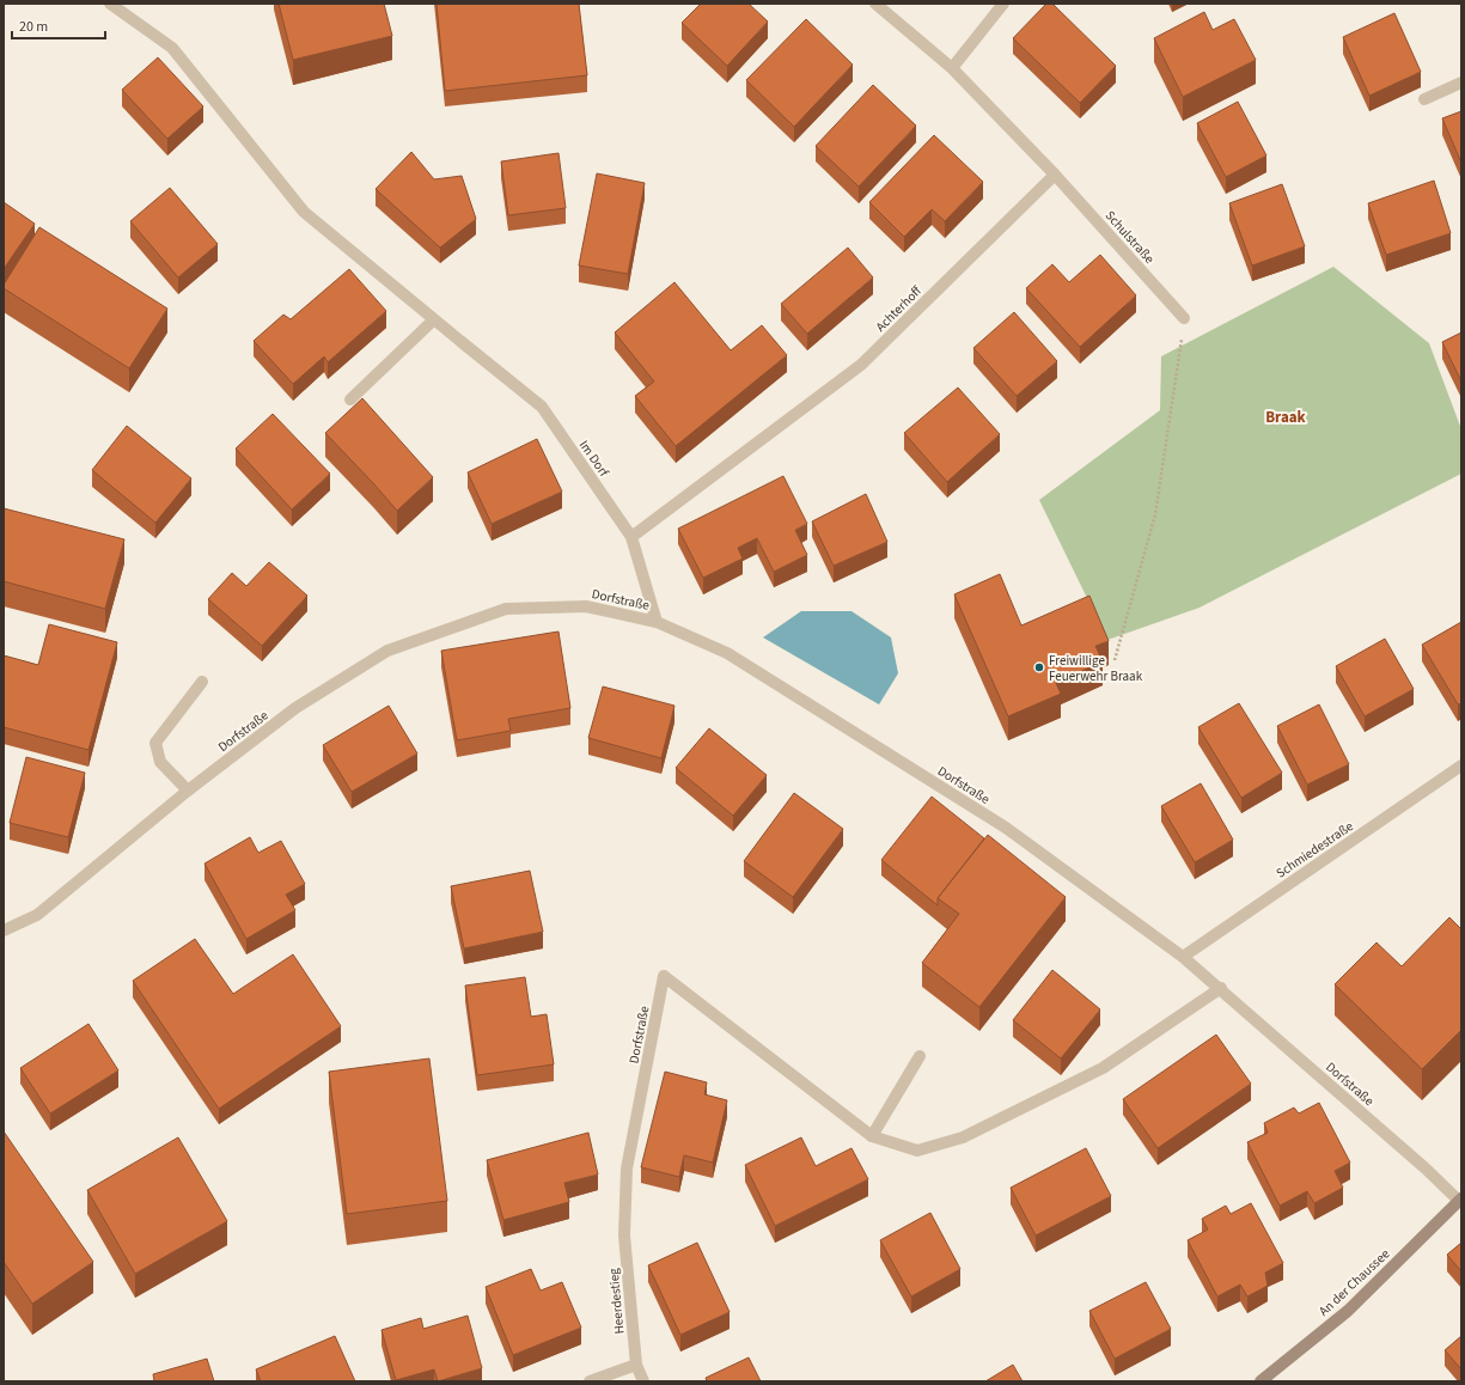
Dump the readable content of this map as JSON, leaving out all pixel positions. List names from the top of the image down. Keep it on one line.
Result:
{"streets":{"main road":["An der Chaussee"],"street":["Schulstraße","Achterhoff","Im Dorf","Dorfstraße","Schmiedestraße","Heerdestieg"]},"crossings":[["Schulstraße","Achterhoff"],["Achterhoff","Im Dorf"],["Im Dorf","Dorfstraße"],["Dorfstraße","Schmiedestraße"],["Dorfstraße","An der Chaussee"],["Dorfstraße","Heerdestieg"]],"districts":["Braak"],"places":["Freiwillige Feuerwehr Braak"],"scale_bar":"20 m"}
